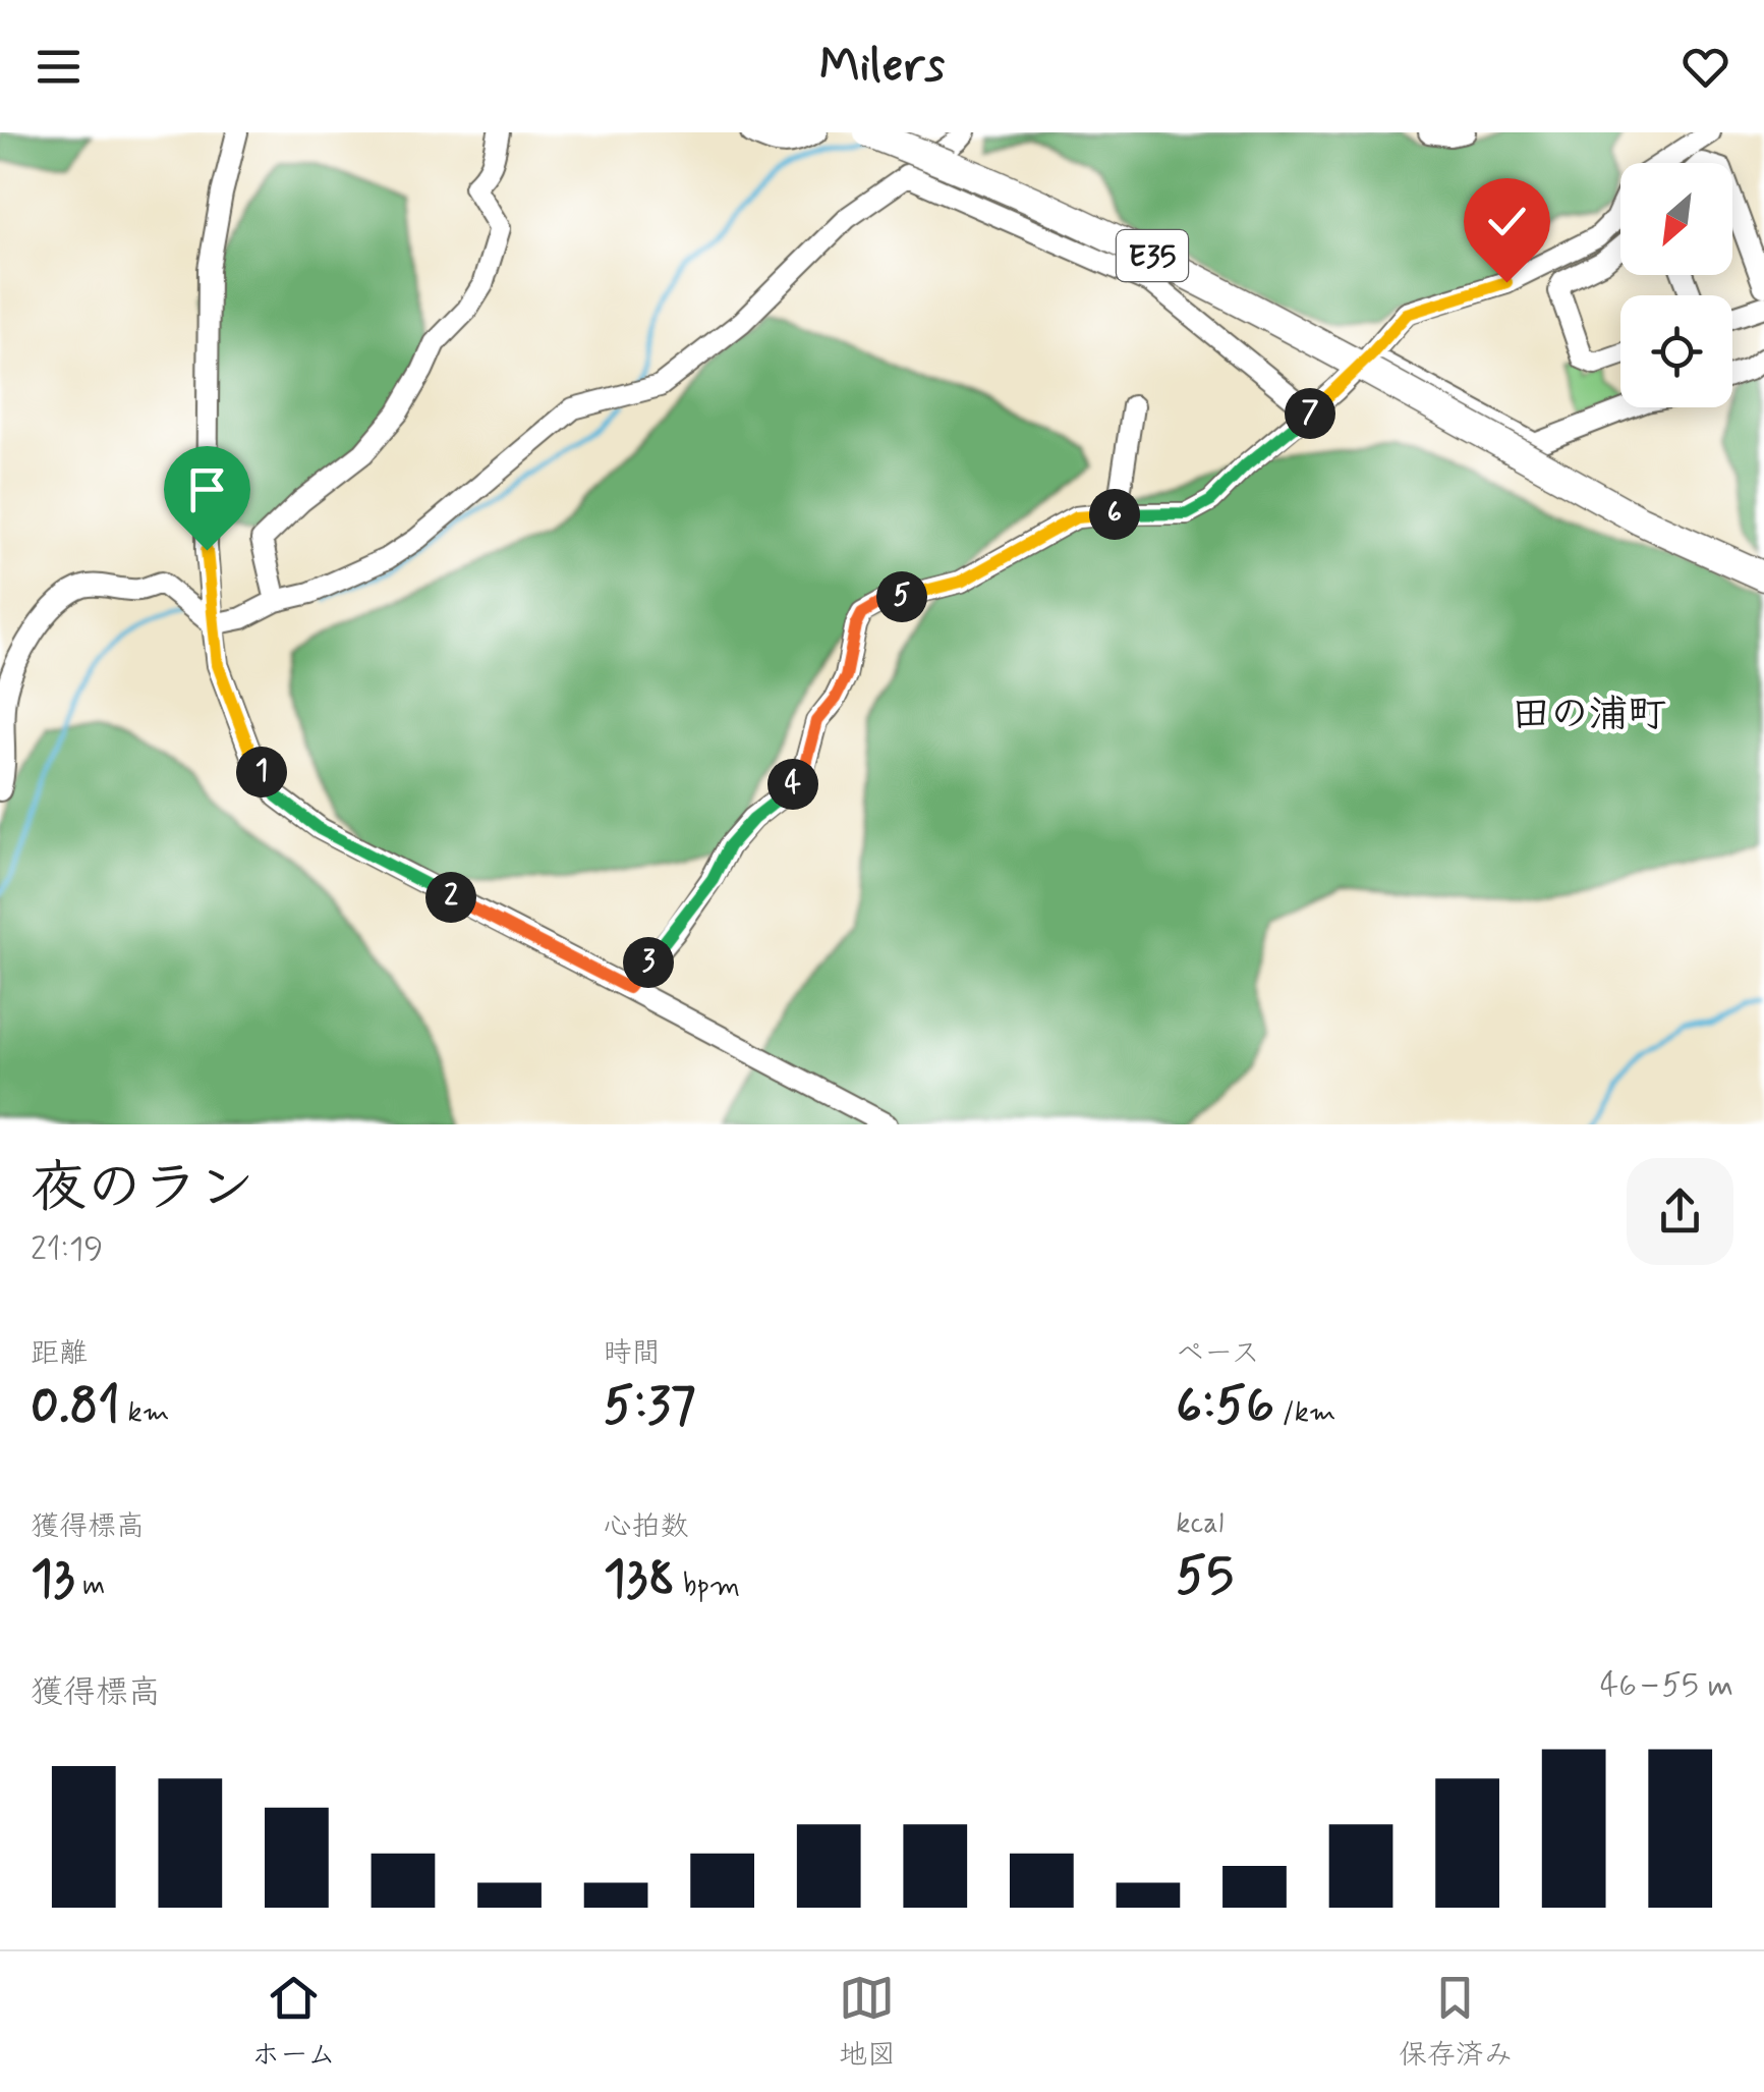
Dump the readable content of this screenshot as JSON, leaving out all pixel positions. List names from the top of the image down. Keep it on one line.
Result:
{"streets":{"highway":["E35"]},"districts":["田の浦町"],"north":"bottom left","page":{"header":"Milers","pins":["7","6","5","1","4","2","3"],"heading":["夜のラン","21:19"],"stats":[["距離","0.81 km"],["時間","5:37"],["ペース","6:56 /km"],["獲得標高","13 m"],["心拍数","138 bpm"],["kcal","55"]],"chart":["獲得標高","46–55 m"],"tabs":["ホーム","地図","保存済み"]}}
